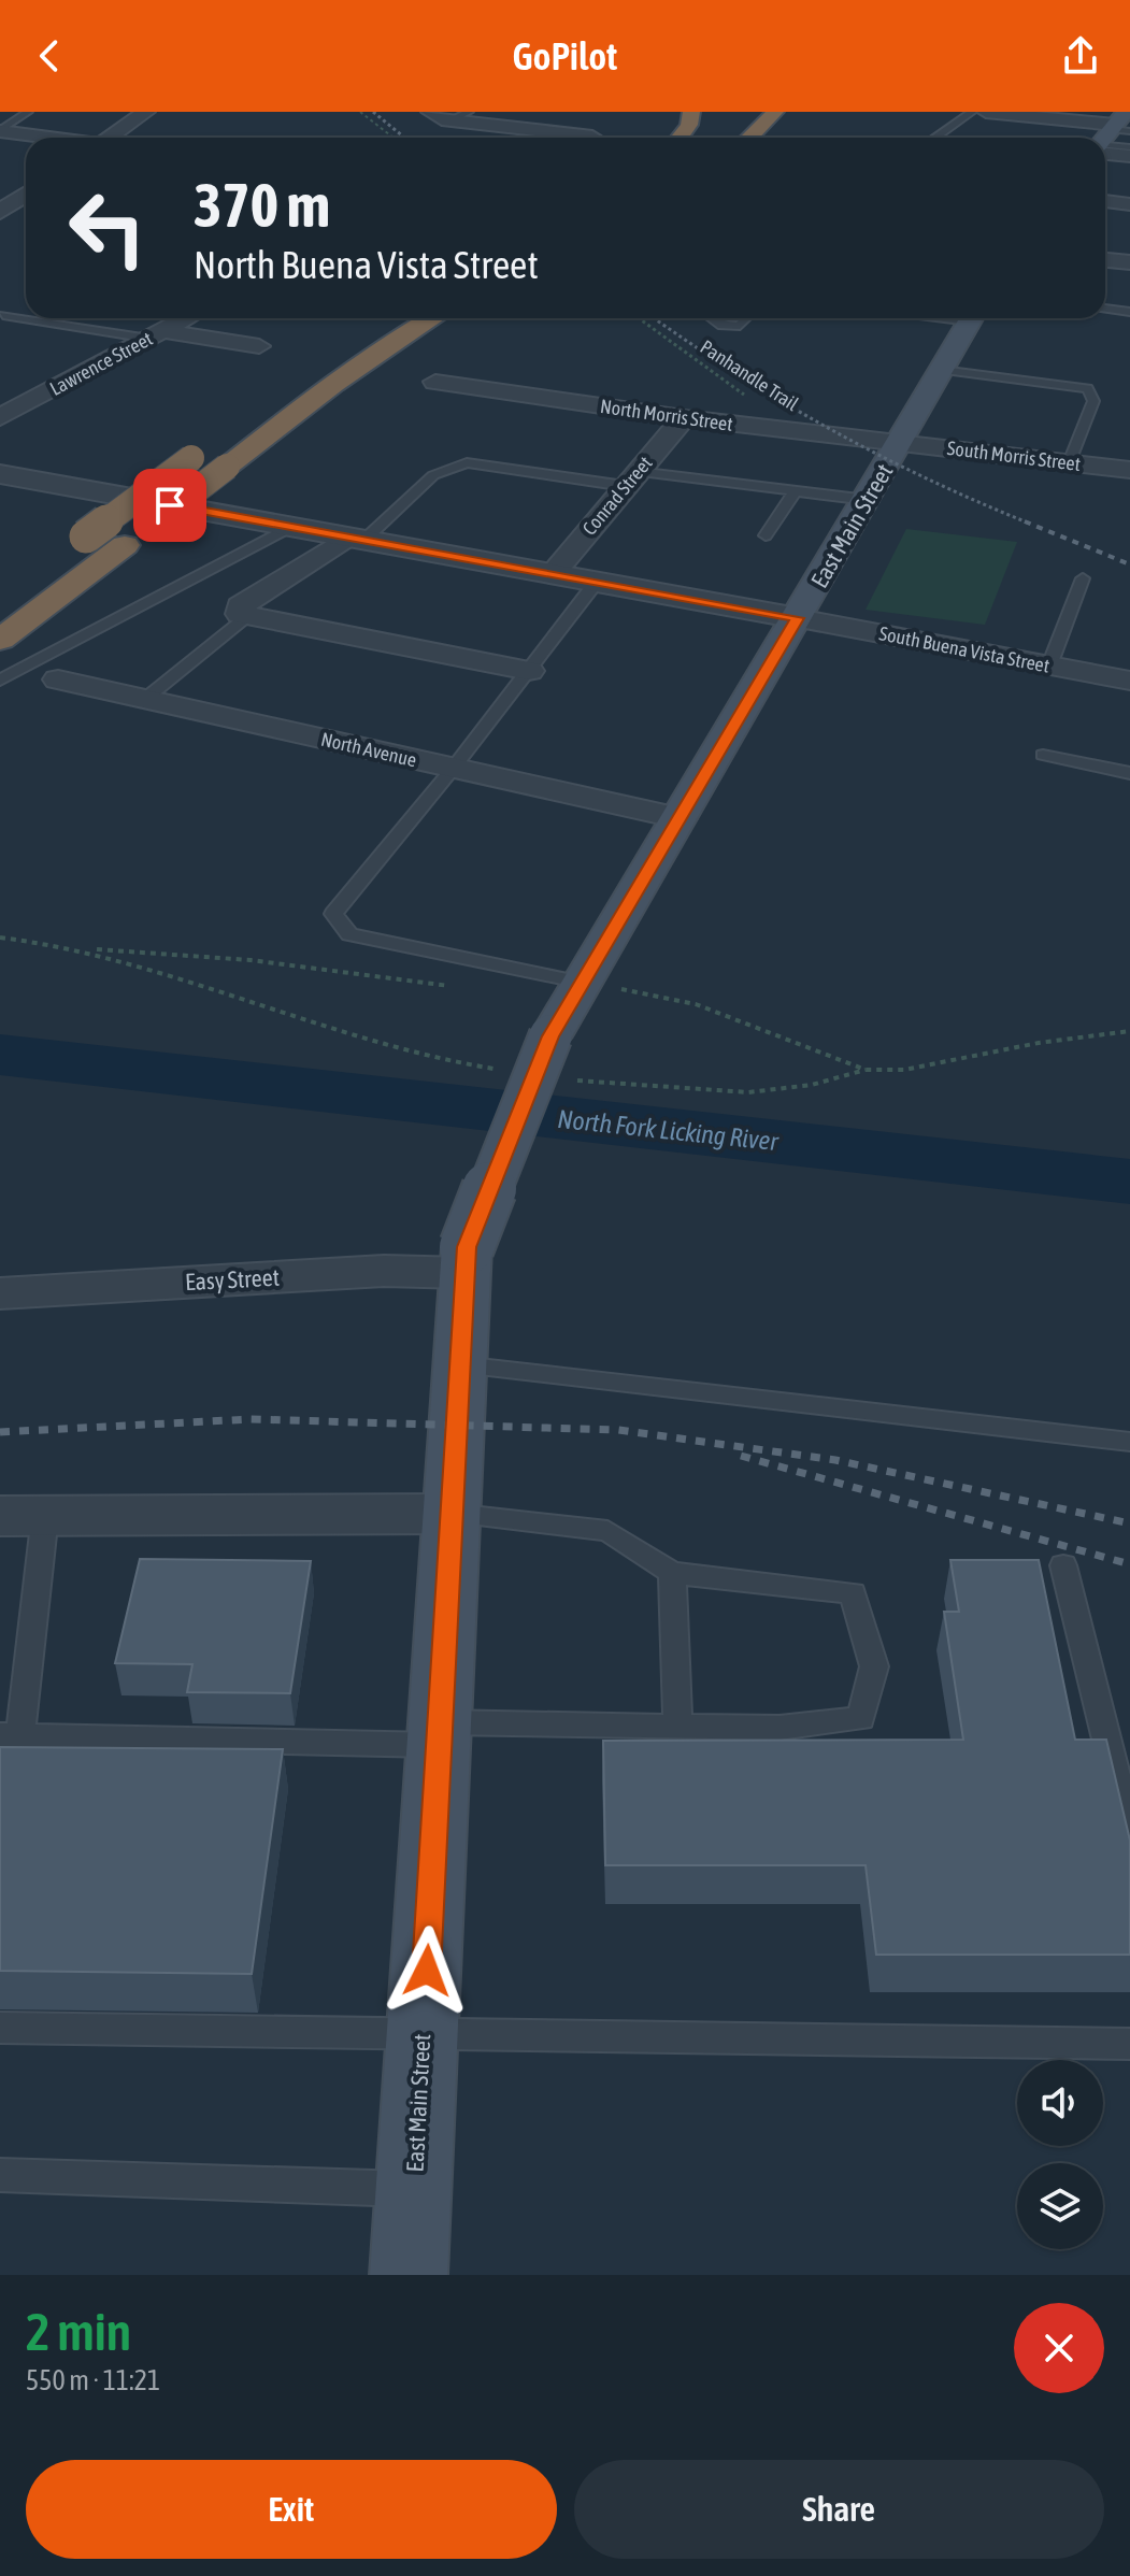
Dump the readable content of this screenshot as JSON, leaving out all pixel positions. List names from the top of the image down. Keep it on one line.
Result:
{"streets":{"main road":["East Main Street"],"street":["Lawrence Street","North Morris Street","South Morris Street","Conrad Street","South Buena Vista Street","North Avenue","Easy Street"],"path":["Panhandle Trail"]},"crossings":[["North Morris Street","South Morris Street"],["North Morris Street","Conrad Street"],["North Morris Street","East Main Street"],["South Morris Street","East Main Street"],["East Main Street","South Buena Vista Street"],["East Main Street","North Avenue"],["East Main Street","Easy Street"]],"water":["North Fork Licking River"],"page":{"header":"GoPilot","turn":["370 m","North Buena Vista Street"],"heading":["2 min","550 m · 11:21"],"buttons":["Exit","Share"]}}
